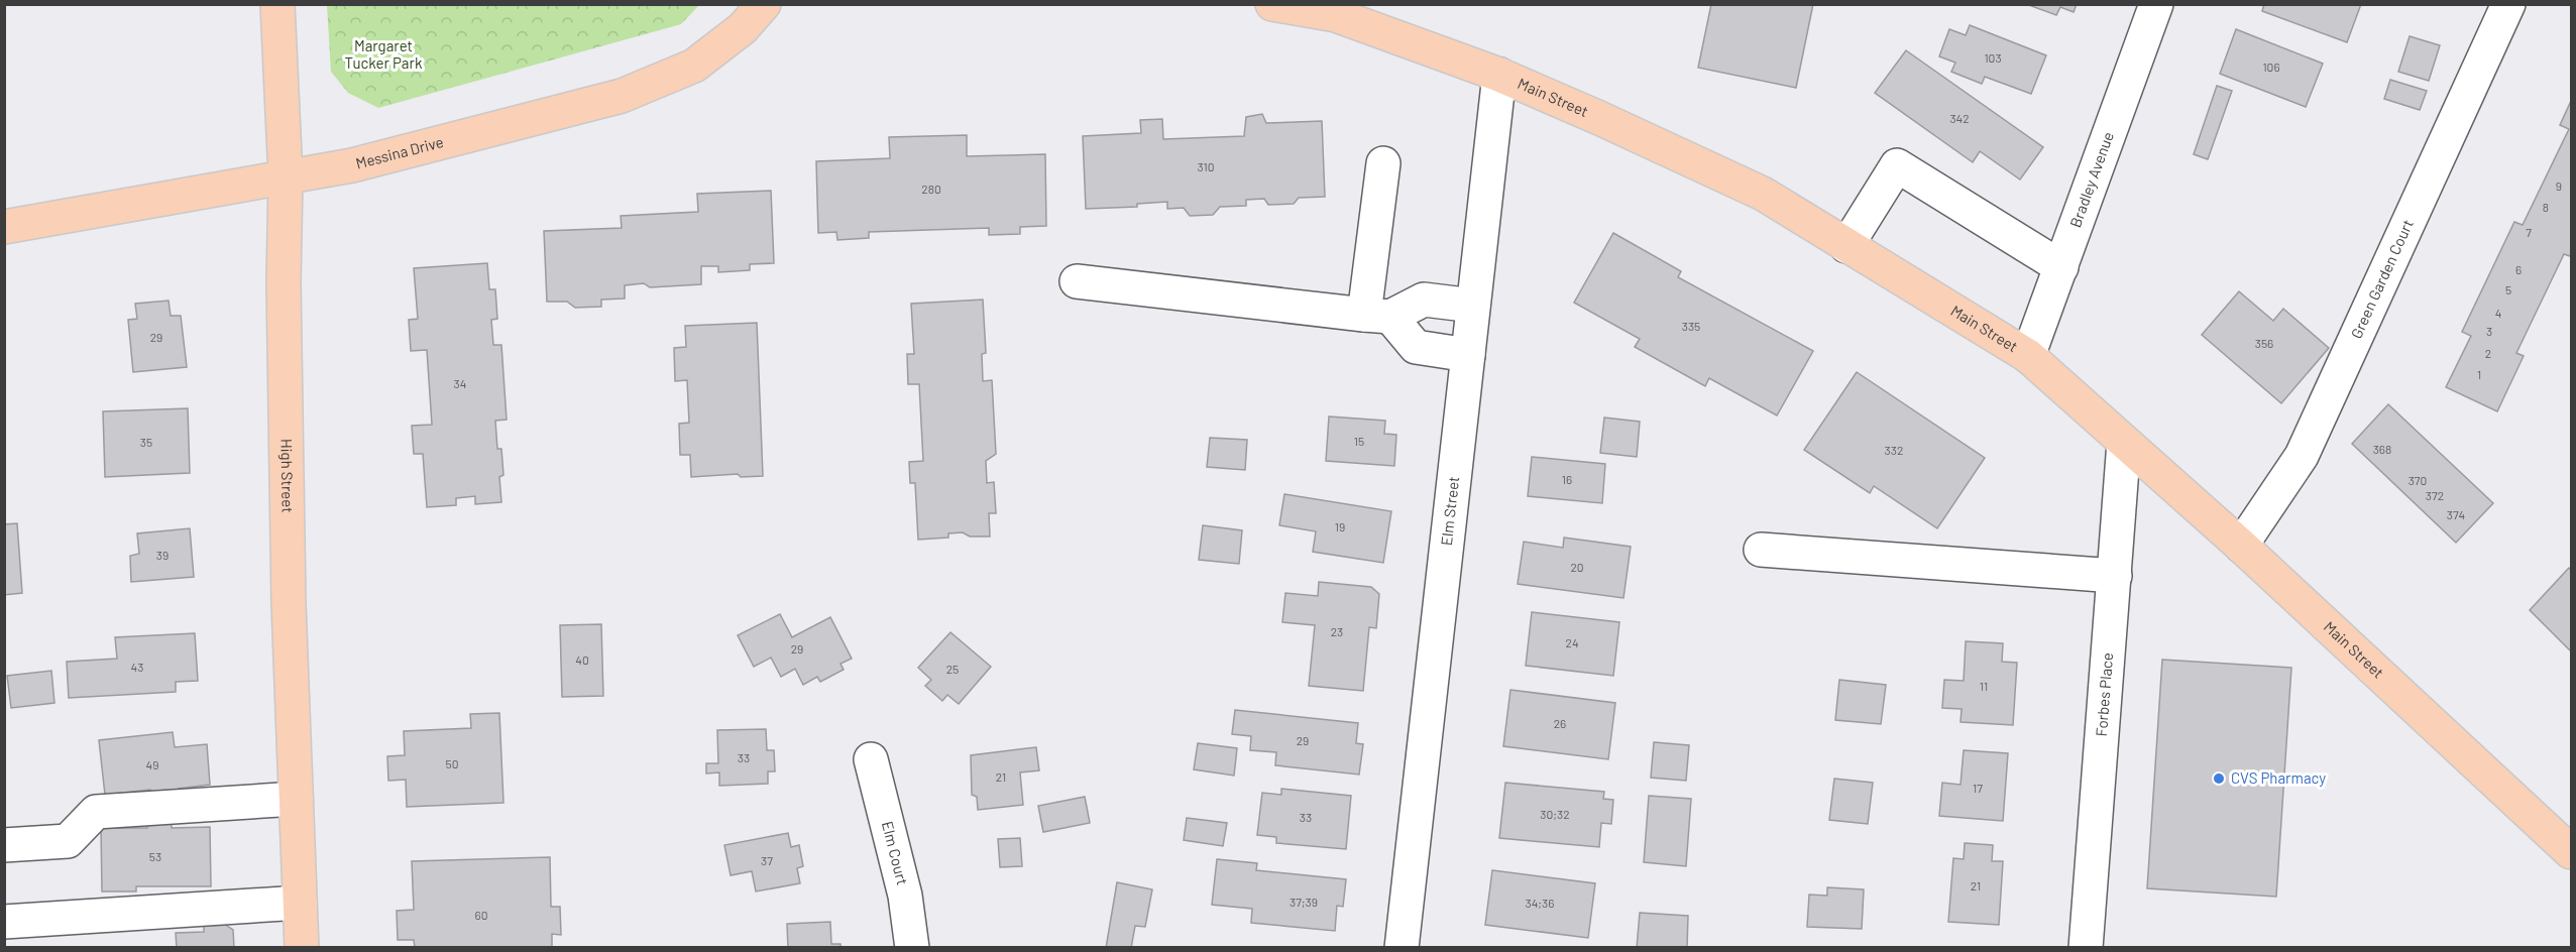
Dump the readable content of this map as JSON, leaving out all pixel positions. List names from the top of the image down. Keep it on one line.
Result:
{"streets":{"main road":["Main Street","Messina Drive","High Street"],"street":["Bradley Avenue","Green Garden Court","Elm Street","Forbes Place","Elm Court"]},"crossings":[["Main Street","Bradley Avenue"],["Main Street","Green Garden Court"],["Main Street","Elm Street"],["Main Street","Forbes Place"],["Messina Drive","High Street"]],"parks":["Margaret Tucker Park"],"places":["CVS Pharmacy"],"house_numbers":["103","106","342","310","9","280","8","7","6","5","4","335","3","29","356","2","1","34","15","35","368","332","16","370","372","374","19","39","20","23","24","29","40","43","25","11","26","29","33","50","49","21","17","30;32","33","53","37","21","37;39","34;36","60"]}
